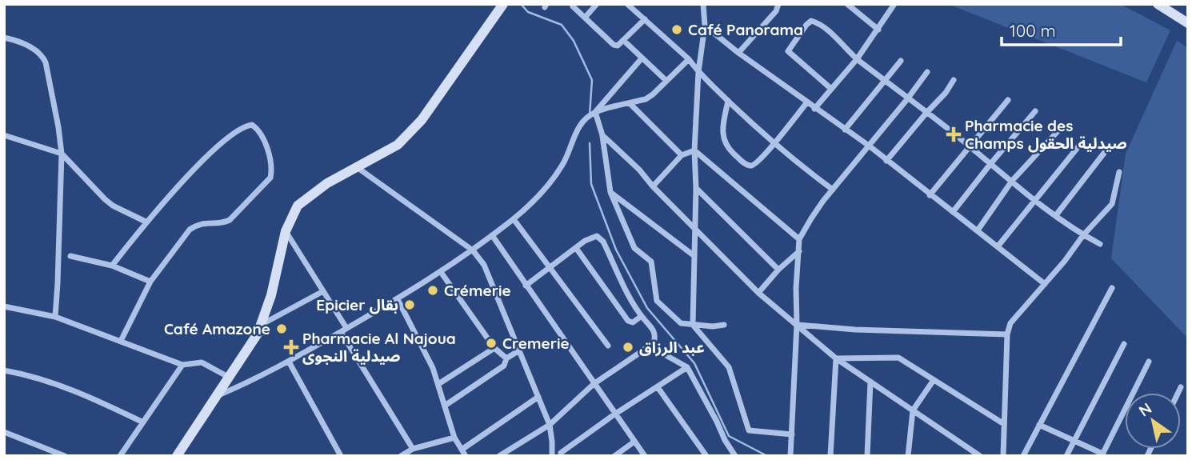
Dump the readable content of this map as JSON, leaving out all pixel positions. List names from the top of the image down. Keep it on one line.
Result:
{"places":{"other":["Café Panorama","Crémerie","Epicier بقال","Café Amazone","Cremerie","عبد الرزاق"],"health":["Pharmacie des Champs صيدلية الحقول","Pharmacie Al Najoua صيدلية النجوى"]},"scale_bar":"100 m","north":"top left"}
